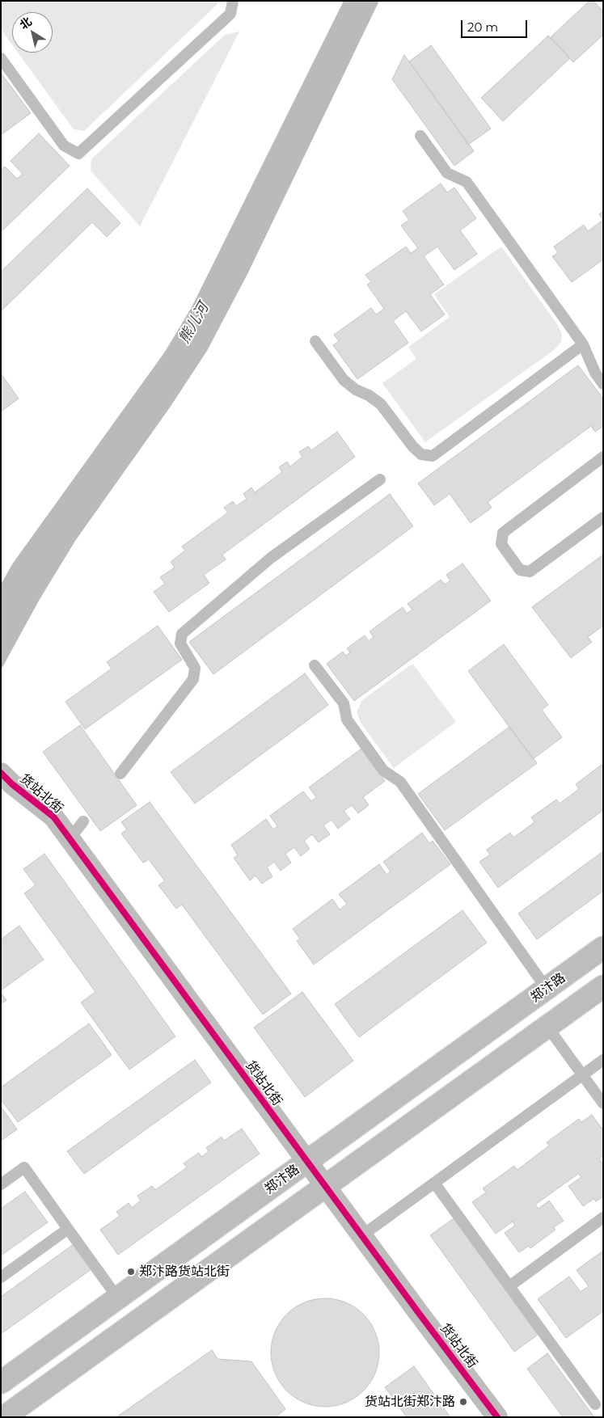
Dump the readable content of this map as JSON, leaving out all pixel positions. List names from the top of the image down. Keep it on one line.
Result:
{"streets":{"main road":["郑汴路"],"street":["货站北街"]},"crossings":[["货站北街","郑汴路"]],"water":["熊儿河"],"places":["郑汴路货站北街","货站北街郑汴路"],"scale_bar":"20 m","north":"top left"}
